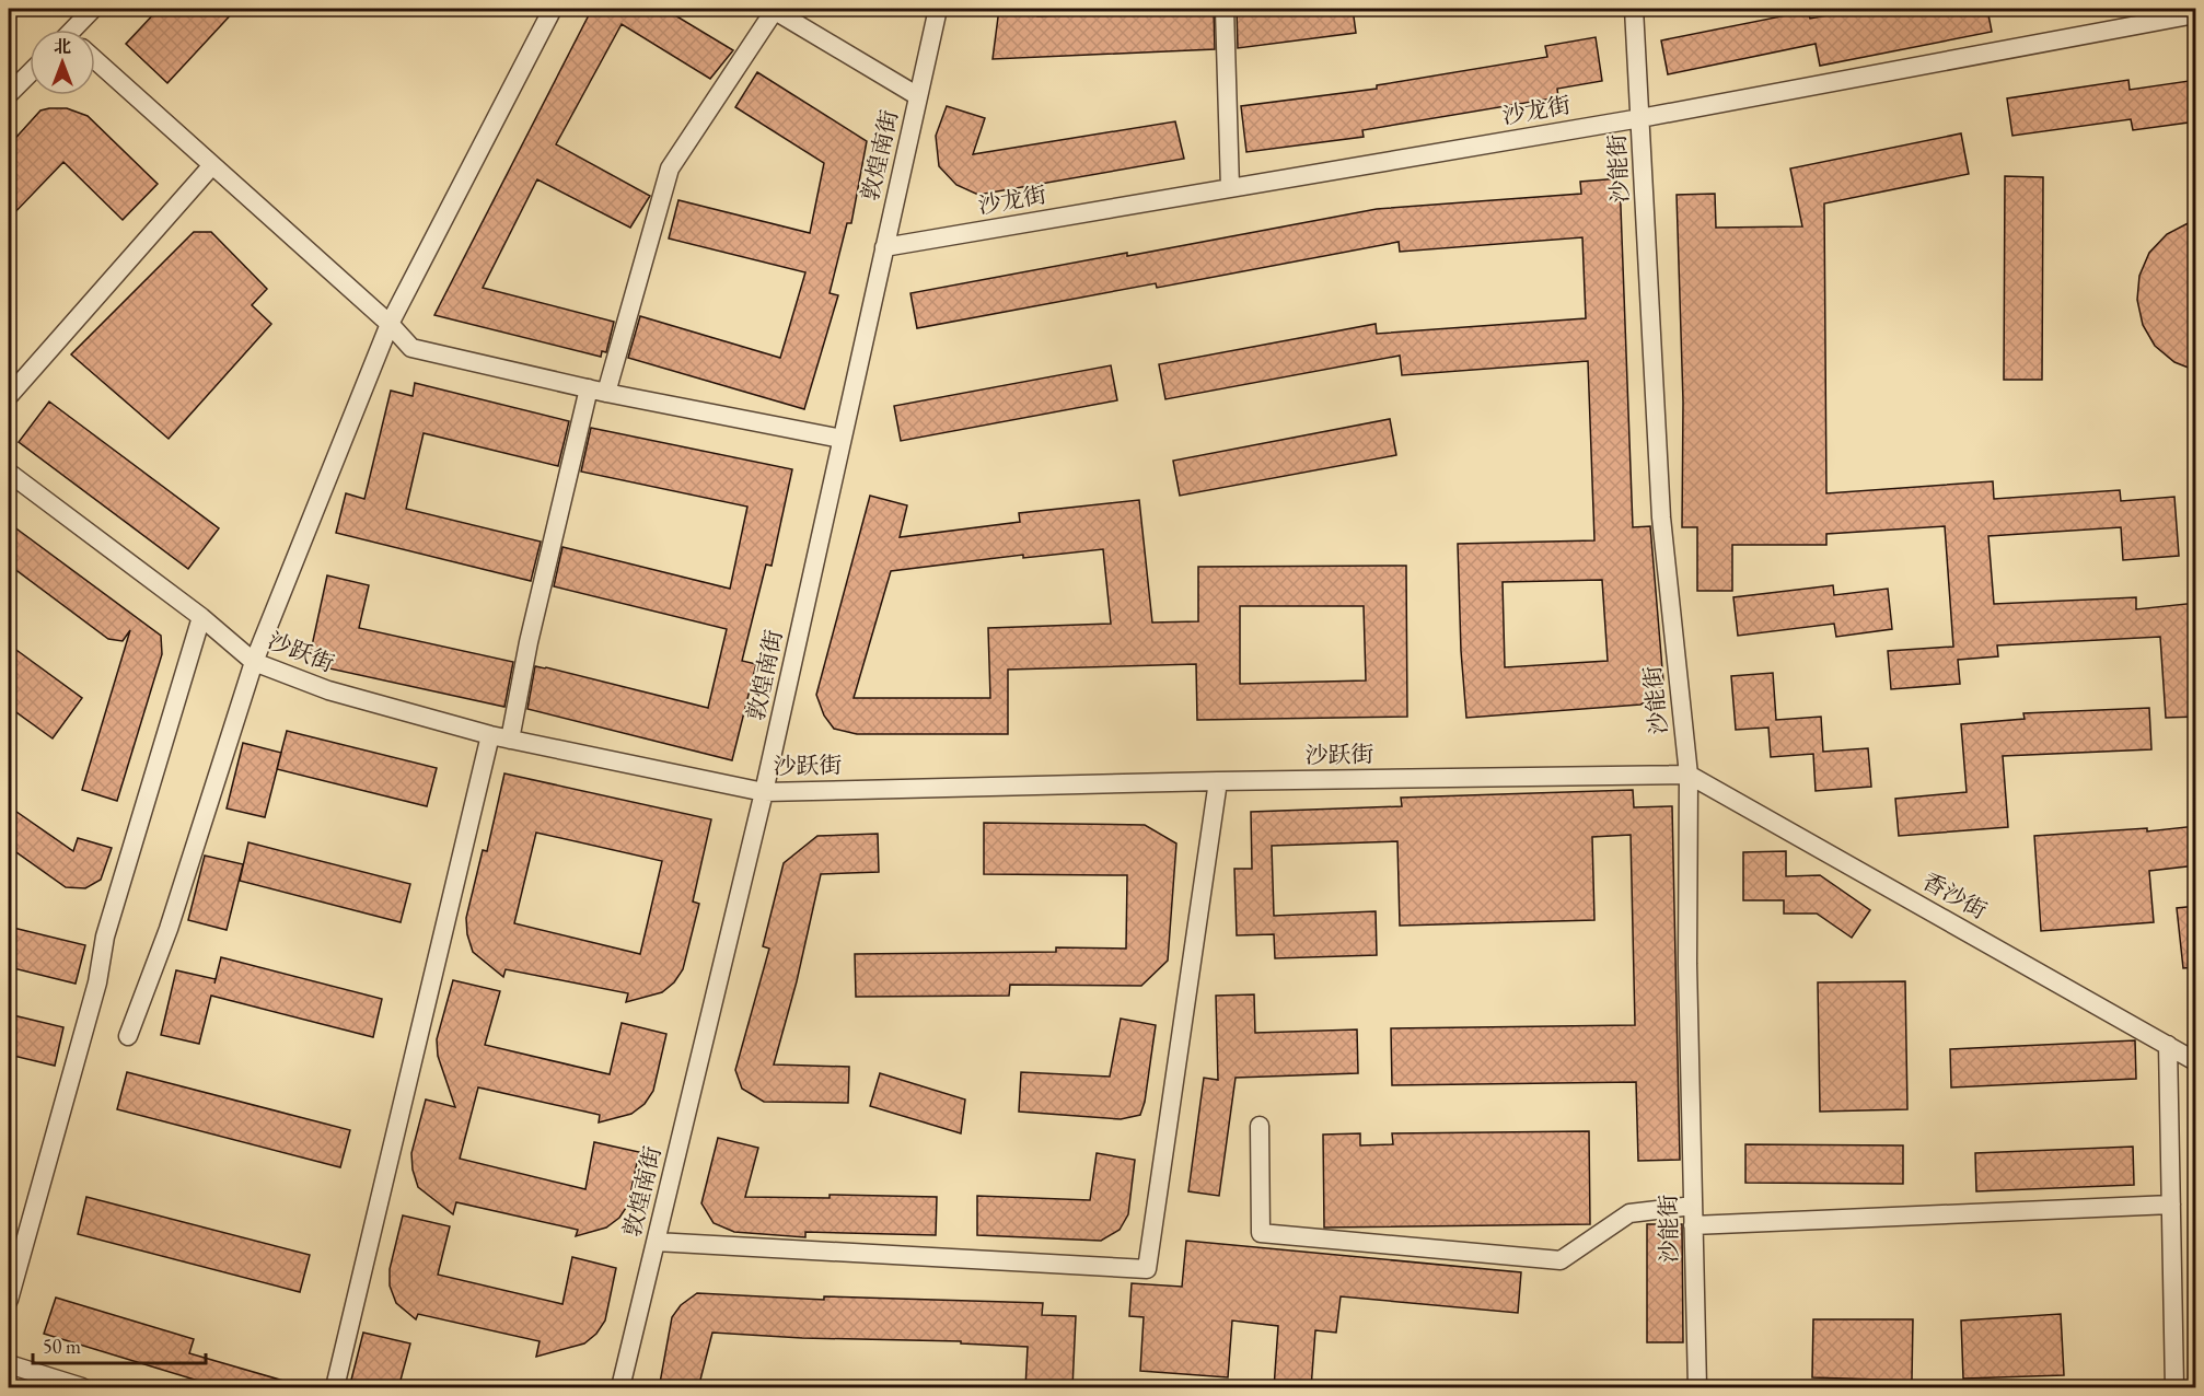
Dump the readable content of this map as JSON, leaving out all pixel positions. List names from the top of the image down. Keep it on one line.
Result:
{"streets":{"street":["沙龙街","敦煌南街","沙能街","沙跃街","香沙街"]},"crossings":[["沙龙街","敦煌南街"],["沙龙街","沙能街"],["敦煌南街","沙跃街"],["沙能街","沙跃街"],["沙能街","香沙街"],["沙跃街","香沙街"]],"scale_bar":"50 m","north":"top"}
